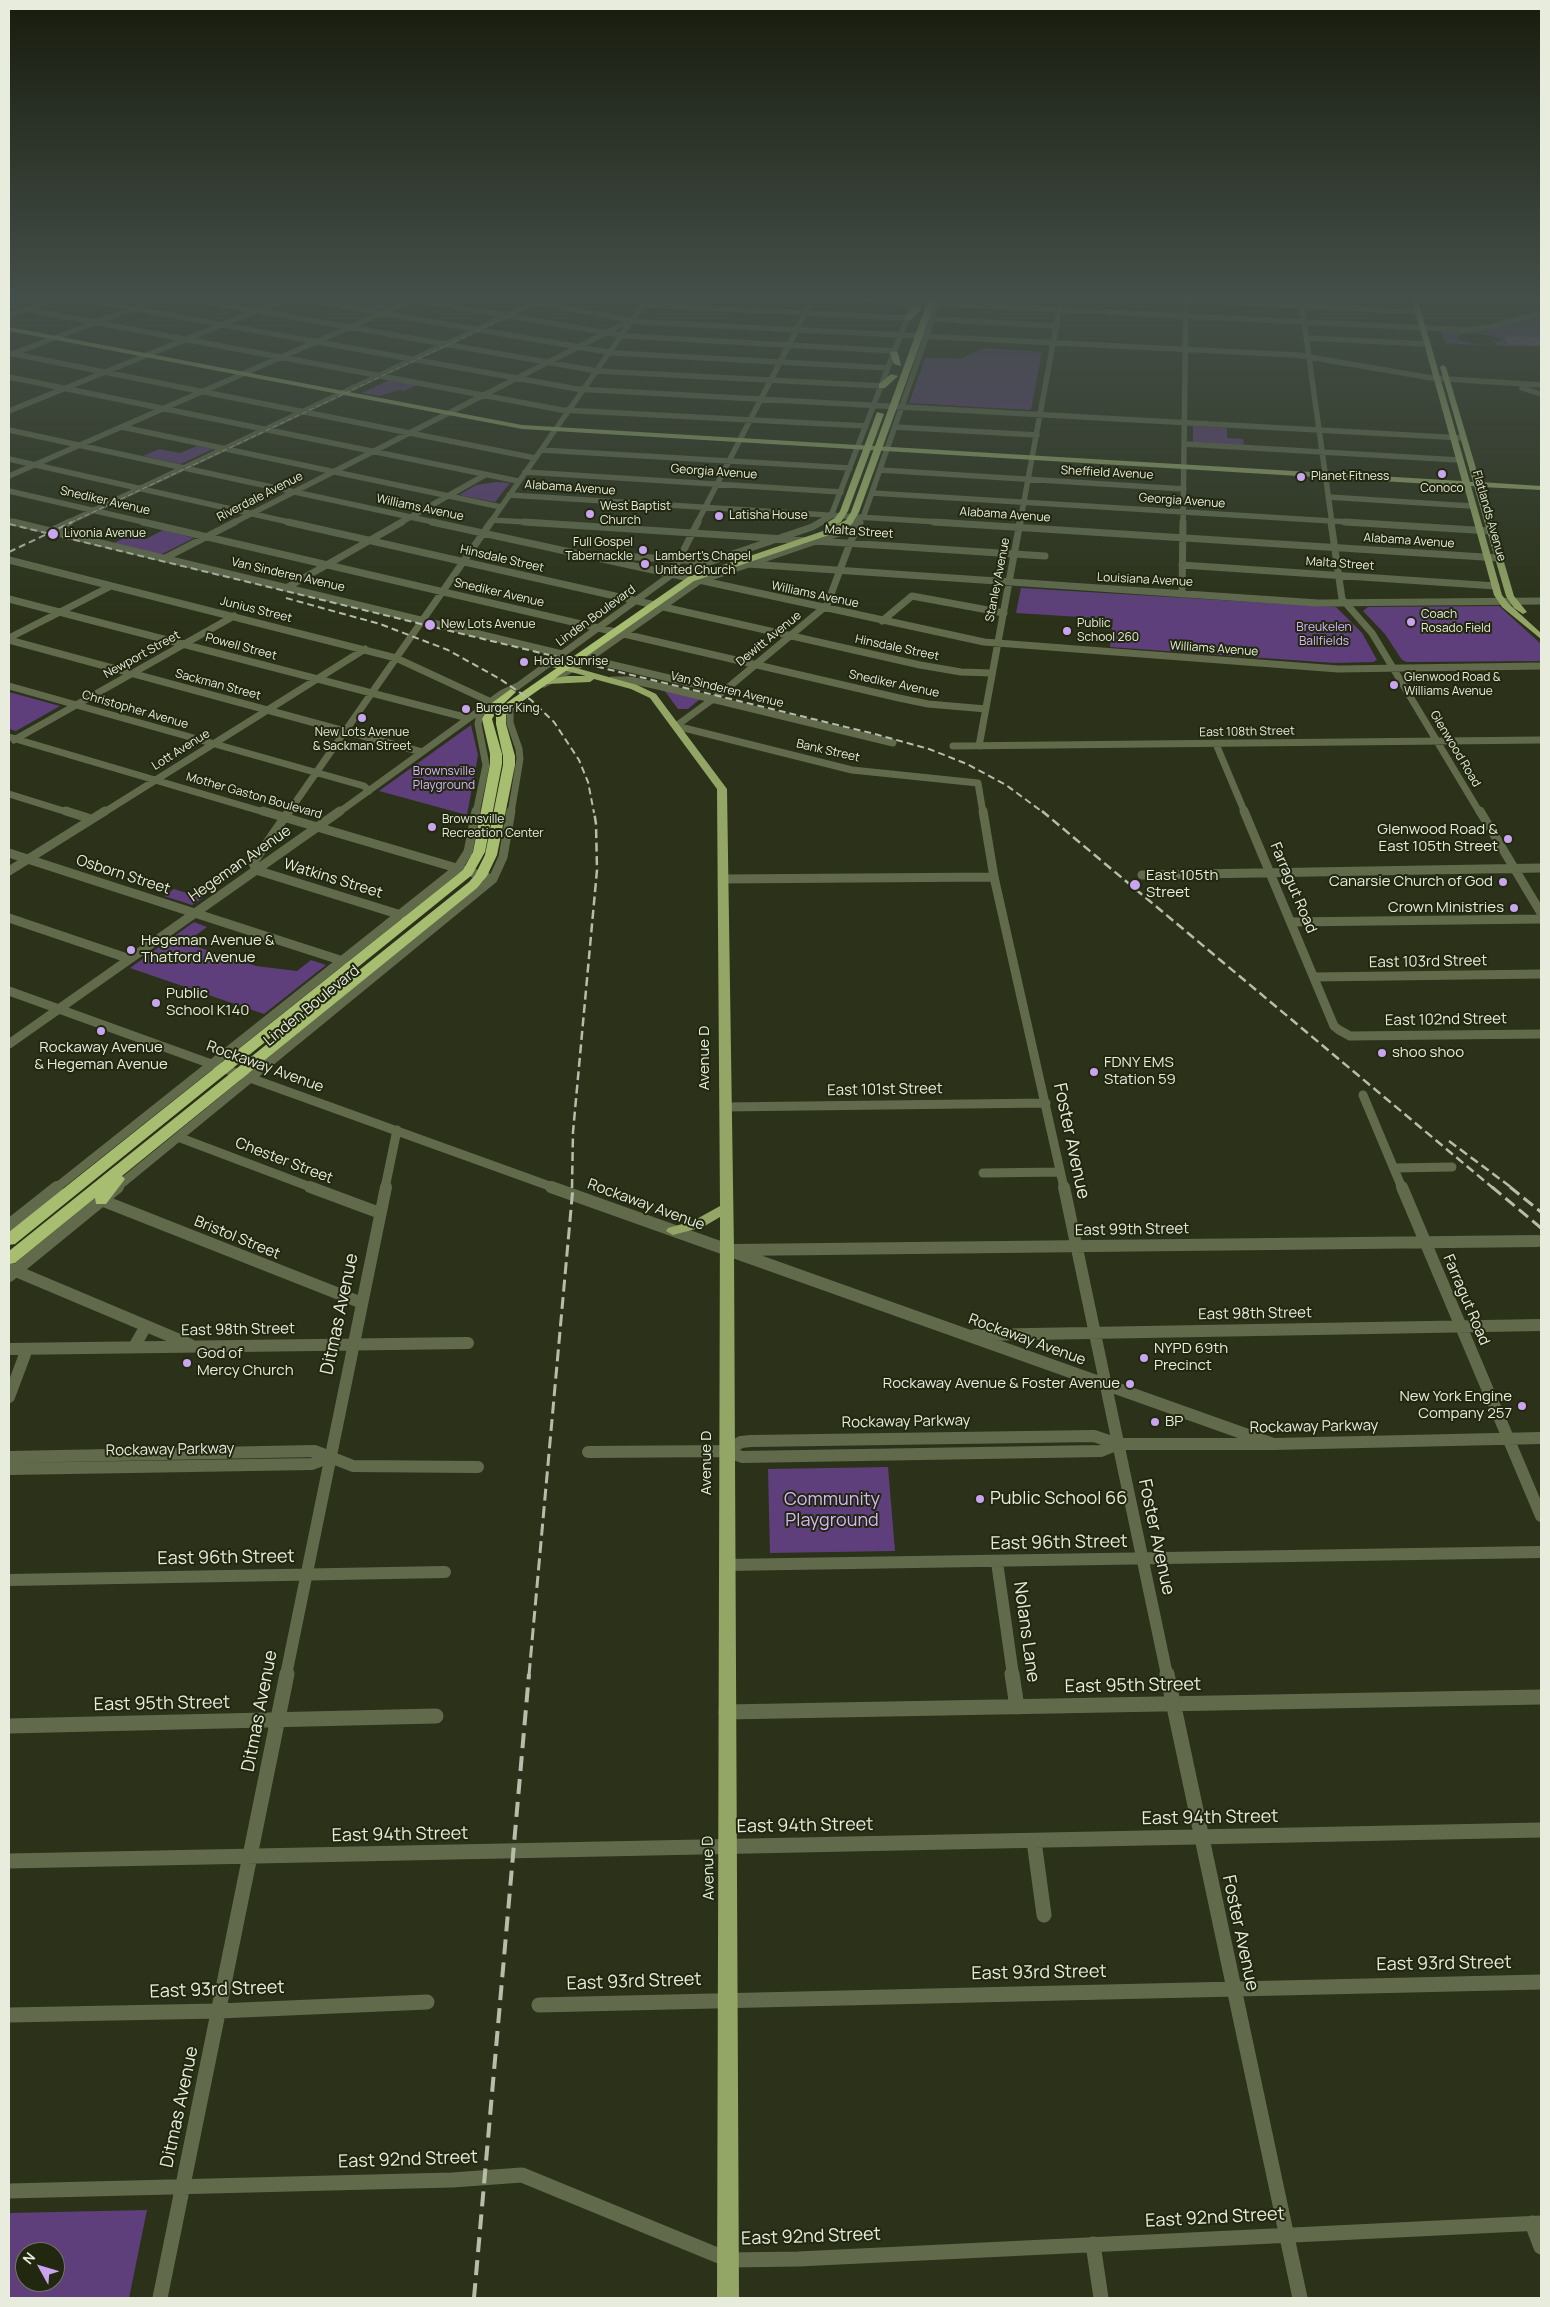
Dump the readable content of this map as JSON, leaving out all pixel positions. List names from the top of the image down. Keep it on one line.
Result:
{"streets":{"highway":["Linden Boulevard"],"main road":["Flatlands Avenue","Van Sinderen Avenue","Avenue D"],"street":["Georgia Avenue","Sheffield Avenue","Alabama Avenue","Riverdale Avenue","Snediker Avenue","Williams Avenue","Malta Street","Hinsdale Street","Stanley Avenue","Louisiana Avenue","Junius Street","Dewitt Avenue","Powell Street","Newport Street","Sackman Street","Christopher Avenue","East 108th Street","Glenwood Road","Lott Avenue","Bank Street","Mother Gaston Boulevard","Hegeman Avenue","Osborn Street","Watkins Street","Farragut Road","East 103rd Street","East 102nd Street","Rockaway Avenue","East 101st Street","Foster Avenue","Chester Street","East 99th Street","Bristol Street","Ditmas Avenue","East 98th Street","Rockaway Parkway","East 96th Street","Nolans Lane","East 95th Street","East 94th Street","East 93rd Street","East 92nd Street"]},"crossings":[["Georgia Avenue","Flatlands Avenue"],["Georgia Avenue","Stanley Avenue"],["Sheffield Avenue","Stanley Avenue"],["Alabama Avenue","Flatlands Avenue"],["Alabama Avenue","Stanley Avenue"],["Alabama Avenue","Linden Boulevard"],["Alabama Avenue","Dewitt Avenue"],["Riverdale Avenue","Snediker Avenue"],["Riverdale Avenue","Williams Avenue"],["Riverdale Avenue","Hinsdale Street"],["Riverdale Avenue","Van Sinderen Avenue"],["Snediker Avenue","Stanley Avenue"],["Snediker Avenue","Linden Boulevard"],["Snediker Avenue","Dewitt Avenue"],["Williams Avenue","Stanley Avenue"],["Williams Avenue","Linden Boulevard"],["Williams Avenue","Dewitt Avenue"],["Williams Avenue","Glenwood Road"],["Flatlands Avenue","Malta Street"],["Flatlands Avenue","Louisiana Avenue"],["Malta Street","Stanley Avenue"],["Malta Street","Linden Boulevard"],["Malta Street","Dewitt Avenue"],["Hinsdale Street","Stanley Avenue"],["Hinsdale Street","Linden Boulevard"],["Hinsdale Street","Dewitt Avenue"],["Van Sinderen Avenue","Linden Boulevard"],["Van Sinderen Avenue","Dewitt Avenue"],["Van Sinderen Avenue","Avenue D"],["Stanley Avenue","Louisiana Avenue"],["Stanley Avenue","East 108th Street"],["Louisiana Avenue","Linden Boulevard"],["Louisiana Avenue","Dewitt Avenue"],["Louisiana Avenue","Glenwood Road"],["Junius Street","Linden Boulevard"],["Junius Street","Newport Street"],["Junius Street","Lott Avenue"],["Junius Street","Hegeman Avenue"],["Linden Boulevard","Dewitt Avenue"],["Linden Boulevard","Mother Gaston Boulevard"],["Linden Boulevard","Hegeman Avenue"],["Linden Boulevard","Osborn Street"],["Linden Boulevard","Watkins Street"],["Linden Boulevard","Rockaway Avenue"],["Linden Boulevard","Chester Street"],["Linden Boulevard","Bristol Street"],["Dewitt Avenue","Bank Street"],["Dewitt Avenue","Avenue D"],["Powell Street","Newport Street"],["Powell Street","Lott Avenue"],["Powell Street","Hegeman Avenue"],["Newport Street","Sackman Street"],["Newport Street","Christopher Avenue"],["Newport Street","Mother Gaston Boulevard"],["Sackman Street","Lott Avenue"],["Sackman Street","Hegeman Avenue"],["Christopher Avenue","Lott Avenue"],["Christopher Avenue","Hegeman Avenue"],["East 108th Street","Glenwood Road"],["East 108th Street","Farragut Road"],["Lott Avenue","Mother Gaston Boulevard"],["Lott Avenue","Osborn Street"],["Bank Street","Avenue D"],["Bank Street","Foster Avenue"],["Mother Gaston Boulevard","Hegeman Avenue"],["Hegeman Avenue","Osborn Street"],["Hegeman Avenue","Watkins Street"],["Hegeman Avenue","Rockaway Avenue"],["Farragut Road","East 103rd Street"],["Farragut Road","East 102nd Street"],["Farragut Road","East 99th Street"],["Farragut Road","East 98th Street"],["Farragut Road","Rockaway Parkway"],["Avenue D","Rockaway Avenue"],["Avenue D","East 101st Street"],["Avenue D","East 99th Street"],["Avenue D","Rockaway Parkway"],["Avenue D","East 96th Street"],["Avenue D","East 95th Street"],["Avenue D","East 94th Street"],["Avenue D","East 93rd Street"],["Avenue D","East 92nd Street"],["Rockaway Avenue","Foster Avenue"],["Rockaway Avenue","East 99th Street"],["Rockaway Avenue","Ditmas Avenue"],["Rockaway Avenue","East 98th Street"],["Rockaway Avenue","Rockaway Parkway"],["East 101st Street","Foster Avenue"],["Foster Avenue","East 99th Street"],["Foster Avenue","East 98th Street"],["Foster Avenue","Rockaway Parkway"],["Foster Avenue","East 96th Street"],["Foster Avenue","East 95th Street"],["Foster Avenue","East 94th Street"],["Foster Avenue","East 93rd Street"],["Foster Avenue","East 92nd Street"],["Chester Street","Ditmas Avenue"],["Bristol Street","Ditmas Avenue"],["Ditmas Avenue","East 98th Street"],["Ditmas Avenue","Rockaway Parkway"],["Ditmas Avenue","East 96th Street"],["Ditmas Avenue","East 95th Street"],["Ditmas Avenue","East 94th Street"],["Ditmas Avenue","East 93rd Street"],["Ditmas Avenue","East 92nd Street"],["East 96th Street","Nolans Lane"],["Nolans Lane","East 95th Street"]],"parks":["Breukelen Ballfields","Brownsville Playground","Community Playground"],"places":["Conoco","Planet Fitness","West Baptist Church","Latisha House","Livonia Avenue","Full Gospel Tabernackle","Lambert's Chapel United Church","Coach Rosado Field","New Lots Avenue","Public School 260","Hotel Sunrise","Glenwood Road & Williams Avenue","Burger King","New Lots Avenue & Sackman Street","Brownsville Recreation Center","Glenwood Road & East 105th Street","Canarsie Church of God","East 105th Street","Crown Ministries","Hegeman Avenue & Thatford Avenue","Public School K140","Rockaway Avenue & Hegeman Avenue","shoo shoo","FDNY EMS Station 59","NYPD 69th Precinct","God of Mercy Church","Rockaway Avenue & Foster Avenue","New York Engine Company 257","BP","Public School 66"],"north":"top left"}
